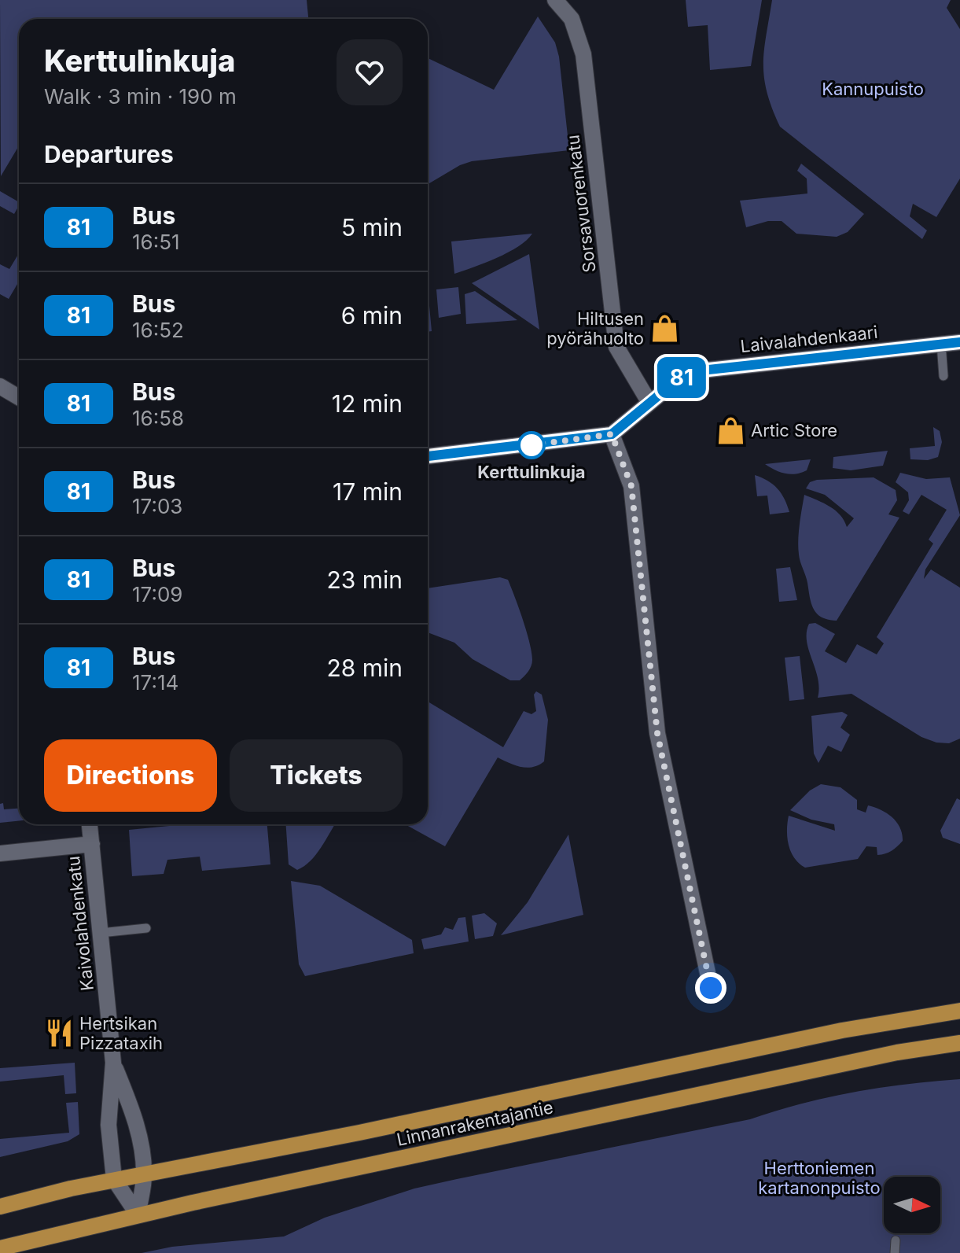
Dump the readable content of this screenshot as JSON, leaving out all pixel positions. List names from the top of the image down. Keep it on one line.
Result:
{"streets":{"main road":["Linnanrakentajantie"],"street":["Sorsavuorenkatu","Laivalahdenkaari","Kaivolahdenkatu"]},"crossings":[["Sorsavuorenkatu","Laivalahdenkaari"],["Kaivolahdenkatu","Linnanrakentajantie"]],"parks":["Kannupuisto","Herttoniemen kartanonpuisto"],"places":{"shop":["Hiltusen pyörähuolto","Artic Store"],"other":["Kerttulinkuja"],"restaurant":["Hertsikan Pizzataxih"]},"lines":["bus line 81"],"north":"right","page":{"on_map":"81","heading":[["Kerttulinkuja","Walk · 3 min · 190 m"],"Departures"],"list":[{"mark":"81","name":"Bus","note":"16:51","value":"5 min"},{"mark":"81","name":"Bus","note":"16:52","value":"6 min"},{"mark":"81","name":"Bus","note":"16:58","value":"12 min"},{"mark":"81","name":"Bus","note":"17:03","value":"17 min"},{"mark":"81","name":"Bus","note":"17:09","value":"23 min"},{"mark":"81","name":"Bus","note":"17:14","value":"28 min"}],"buttons":["Directions","Tickets"]}}
